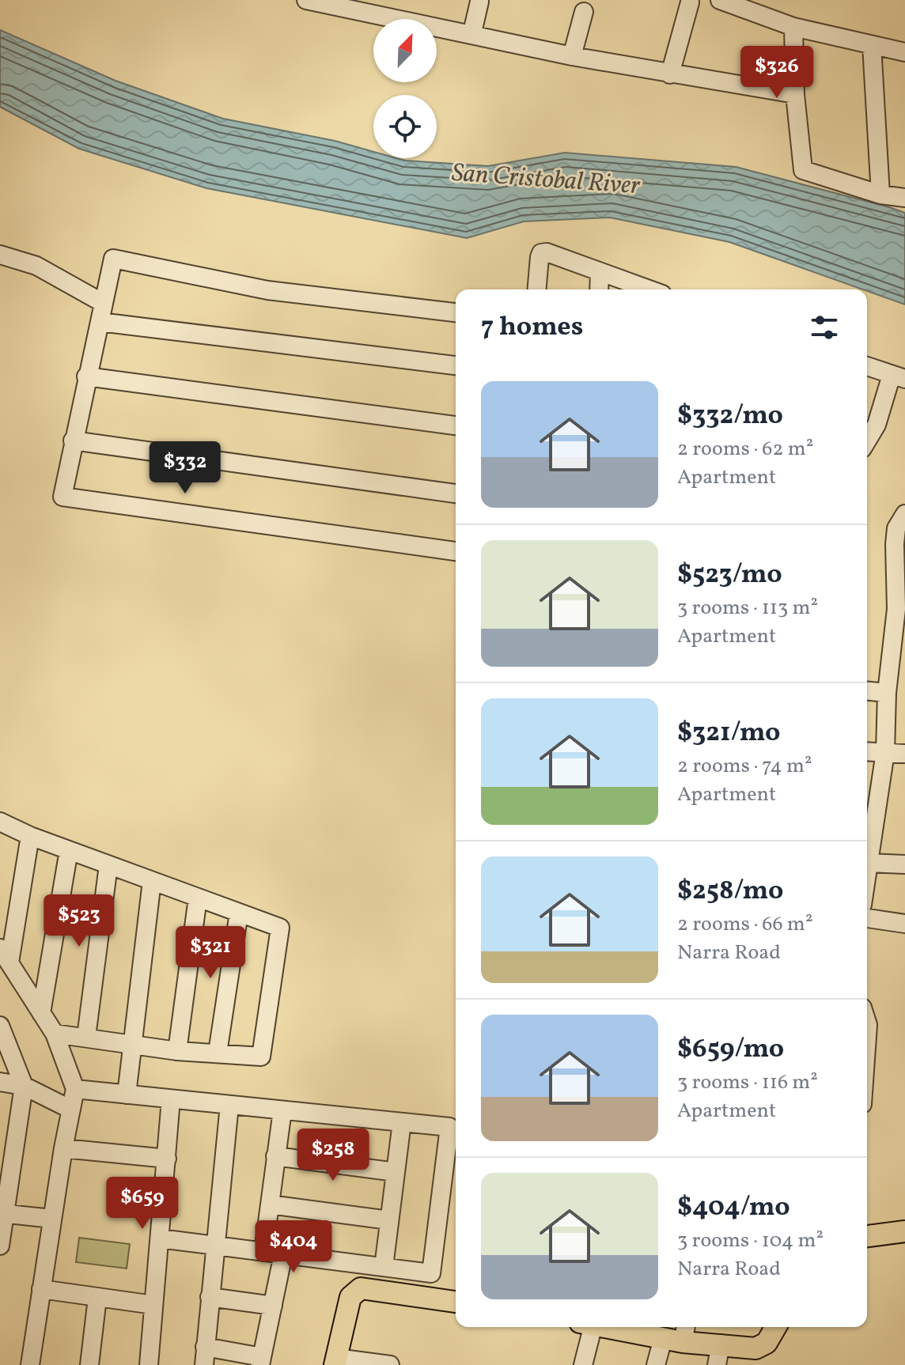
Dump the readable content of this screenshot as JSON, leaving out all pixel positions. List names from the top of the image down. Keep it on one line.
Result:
{"water":["San Cristobal River"],"north":"top right","page":{"price":["$326","$332","$523","$321","$258","$659","$404"],"heading":"7 homes","list":[{"name":"$332/mo","note":"2 rooms · 62 m² · Apartment"},{"name":"$523/mo","note":"3 rooms · 113 m² · Apartment"},{"name":"$321/mo","note":"2 rooms · 74 m² · Apartment"},{"name":"$258/mo","note":"2 rooms · 66 m² · Narra Road"},{"name":"$659/mo","note":"3 rooms · 116 m² · Apartment"},{"name":"$404/mo","note":"3 rooms · 104 m² · Narra Road"}]}}
